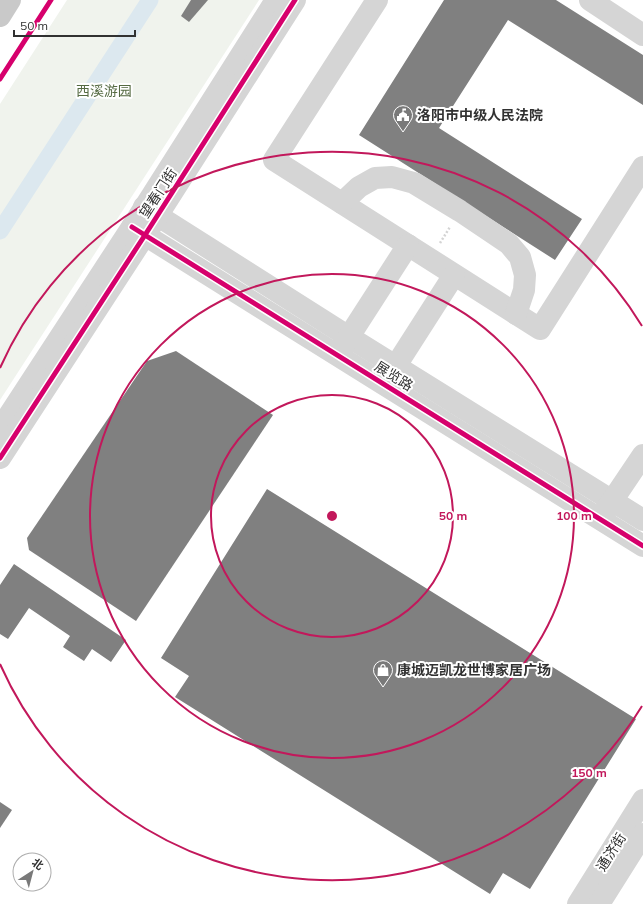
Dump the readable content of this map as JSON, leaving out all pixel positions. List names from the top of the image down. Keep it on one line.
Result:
{"streets":{"street":["望春门街","展览路","通济街"]},"crossings":[["望春门街","展览路"]],"parks":["西溪游园"],"places":{"public building":["洛阳市中级人民法院"],"shop":["康城迈凯龙世博家居广场"]},"scale_bar":"50 m","north":"top right","rings":["50 m","100 m","150 m"]}
